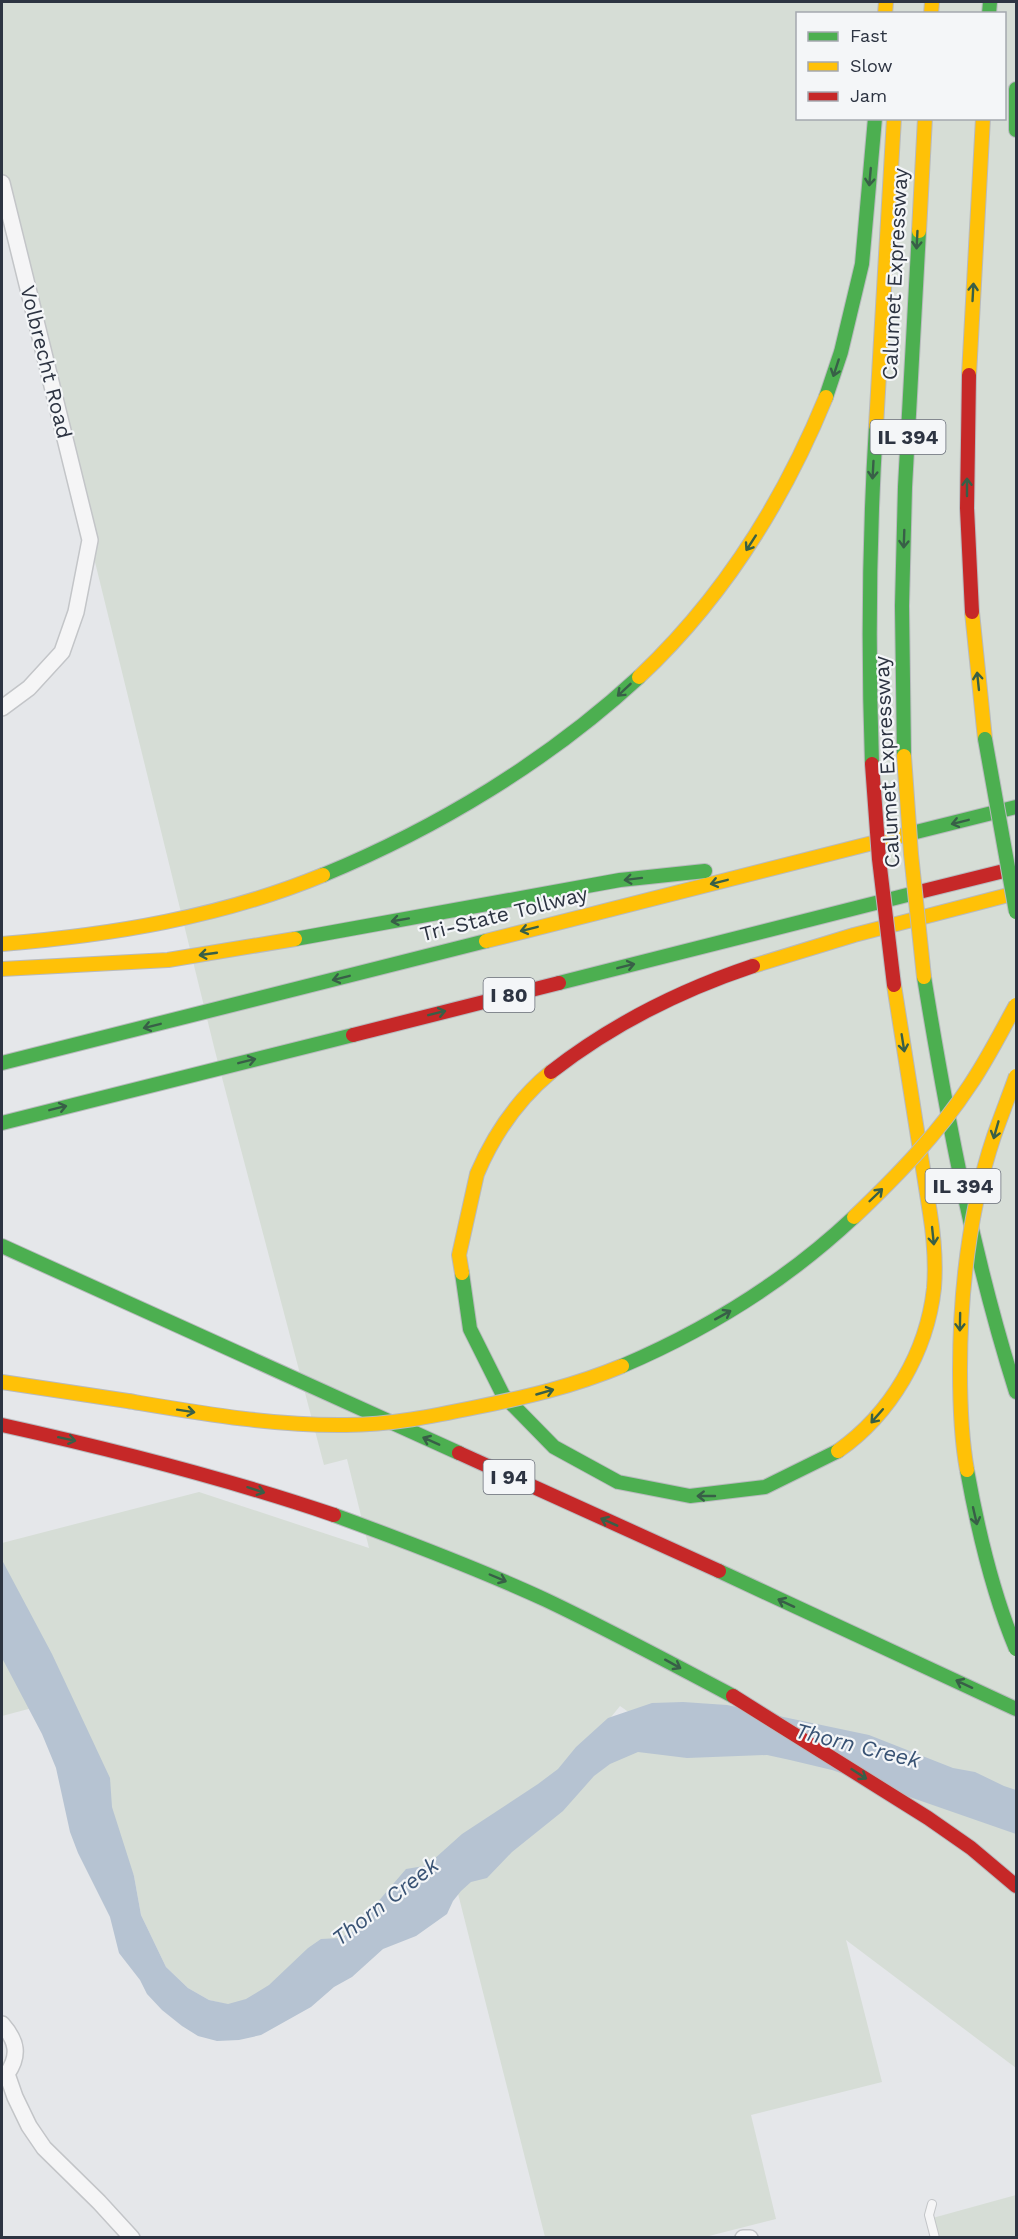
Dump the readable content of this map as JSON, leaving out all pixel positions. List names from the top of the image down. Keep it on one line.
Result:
{"streets":{"highway":["Calumet Expressway","IL 394","Tri-State Tollway","I 80","I 94"],"street":["Volbrecht Road"]},"water":["Thorn Creek"],"legend":["Fast","Slow","Jam"]}
